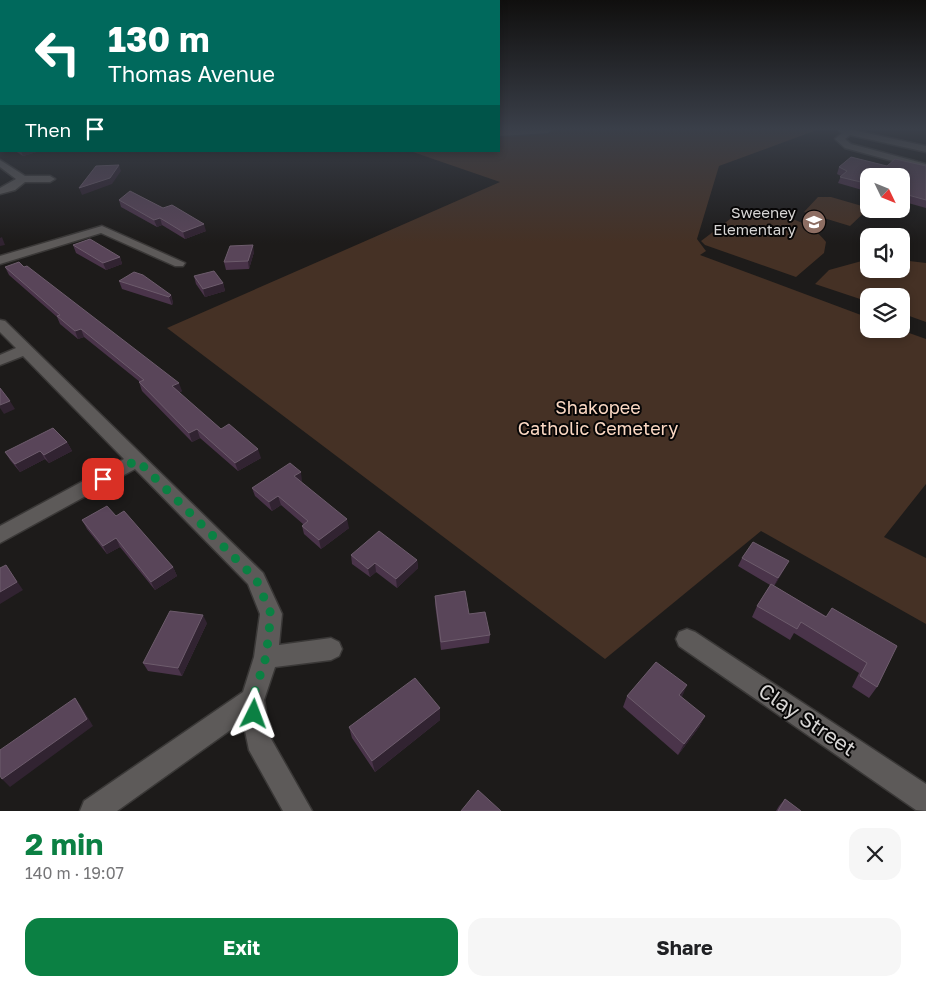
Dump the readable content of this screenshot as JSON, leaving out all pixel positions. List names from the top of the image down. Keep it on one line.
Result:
{"streets":{"street":["Clay Street"]},"parks":["Shakopee Catholic Cemetery"],"places":{"school or university":["Sweeney Elementary"]},"north":"bottom right","page":{"turn":["130 m","Thomas Avenue"],"then":"Then","heading":["2 min","140 m · 19:07"],"buttons":["Exit","Share"]}}
